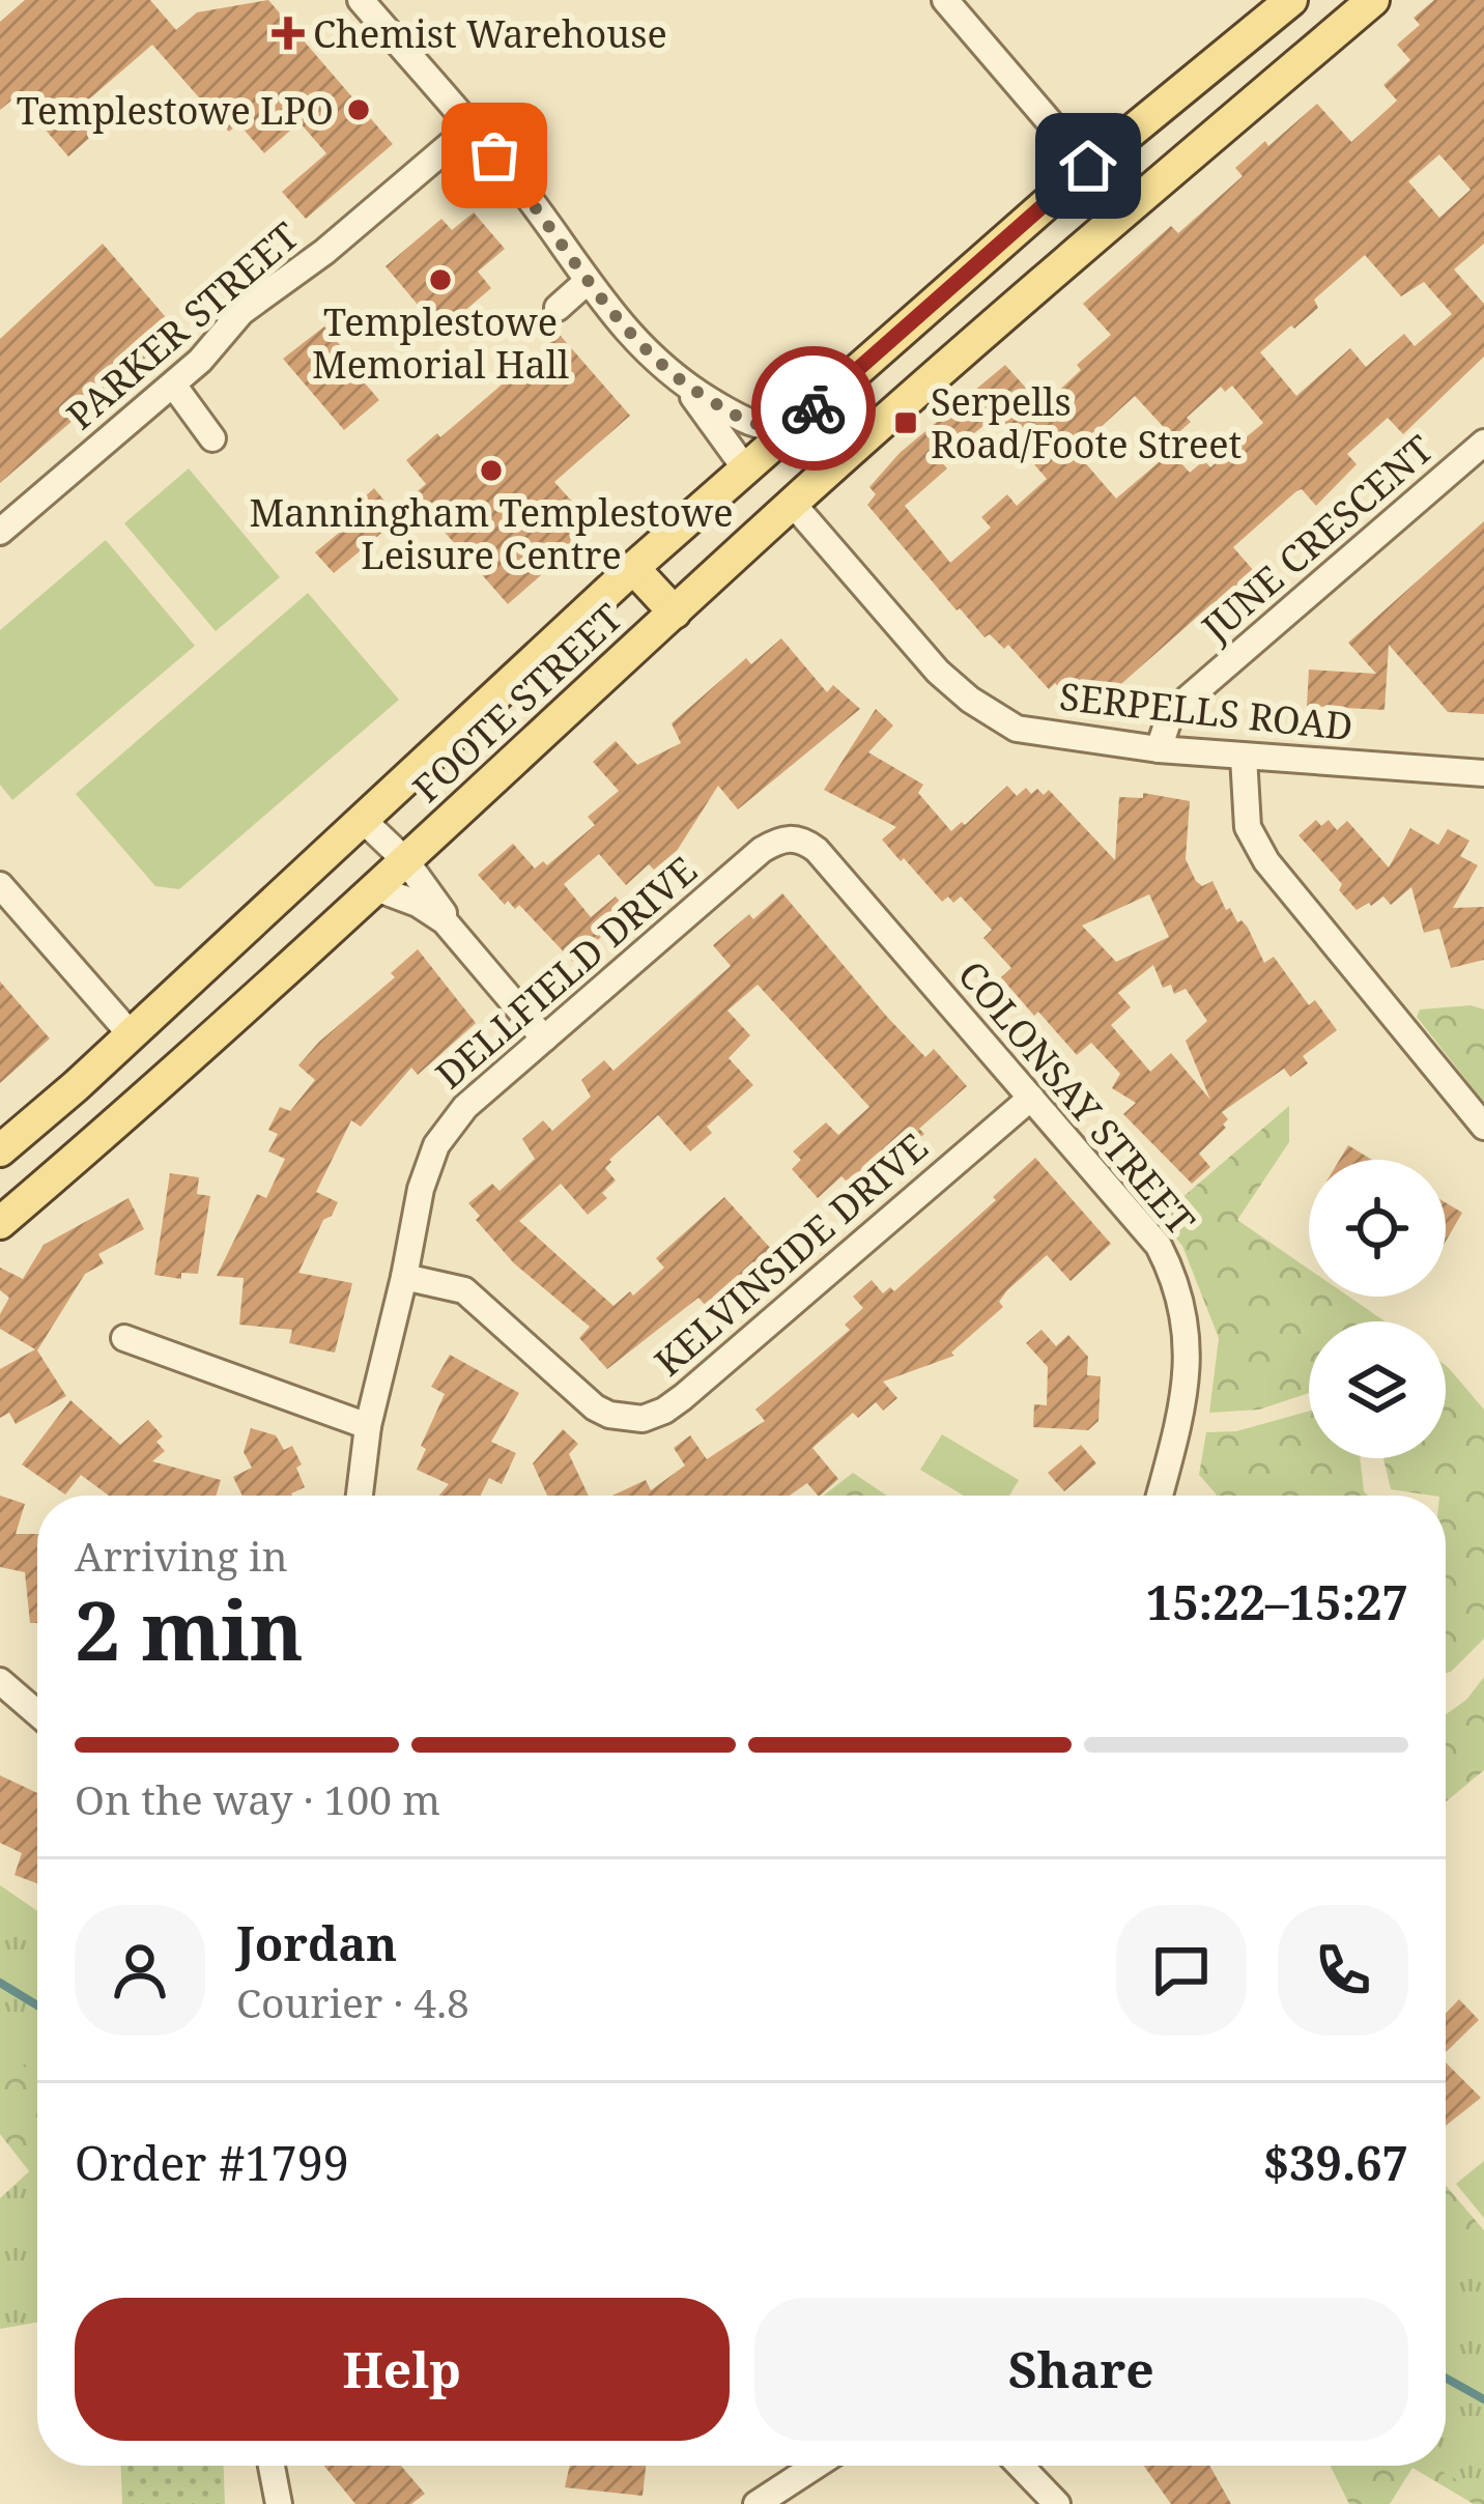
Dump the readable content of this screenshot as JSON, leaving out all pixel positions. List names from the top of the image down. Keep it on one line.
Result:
{"streets":{"main road":["FOOTE STREET"],"street":["PARKER STREET","JUNE CRESCENT","SERPELLS ROAD","DELLFIELD DRIVE","COLONSAY STREET","KELVINSIDE DRIVE"]},"crossings":[["JUNE CRESCENT","SERPELLS ROAD"],["FOOTE STREET","SERPELLS ROAD"],["DELLFIELD DRIVE","COLONSAY STREET"],["DELLFIELD DRIVE","KELVINSIDE DRIVE"],["COLONSAY STREET","KELVINSIDE DRIVE"]],"places":{"health":["Chemist Warehouse"],"other":["Templestowe LPO","Templestowe Memorial Hall","Manningham Templestowe Leisure Centre"],"transit":["Serpells Road/Foote Street"]},"page":{"heading":["2 min","Arriving in","15:22–15:27"],"panel":["Jordan","Courier · 4.8","Order #1799","$39.67"],"bar":"On the way · 100 m","buttons":["Help","Share"]}}
